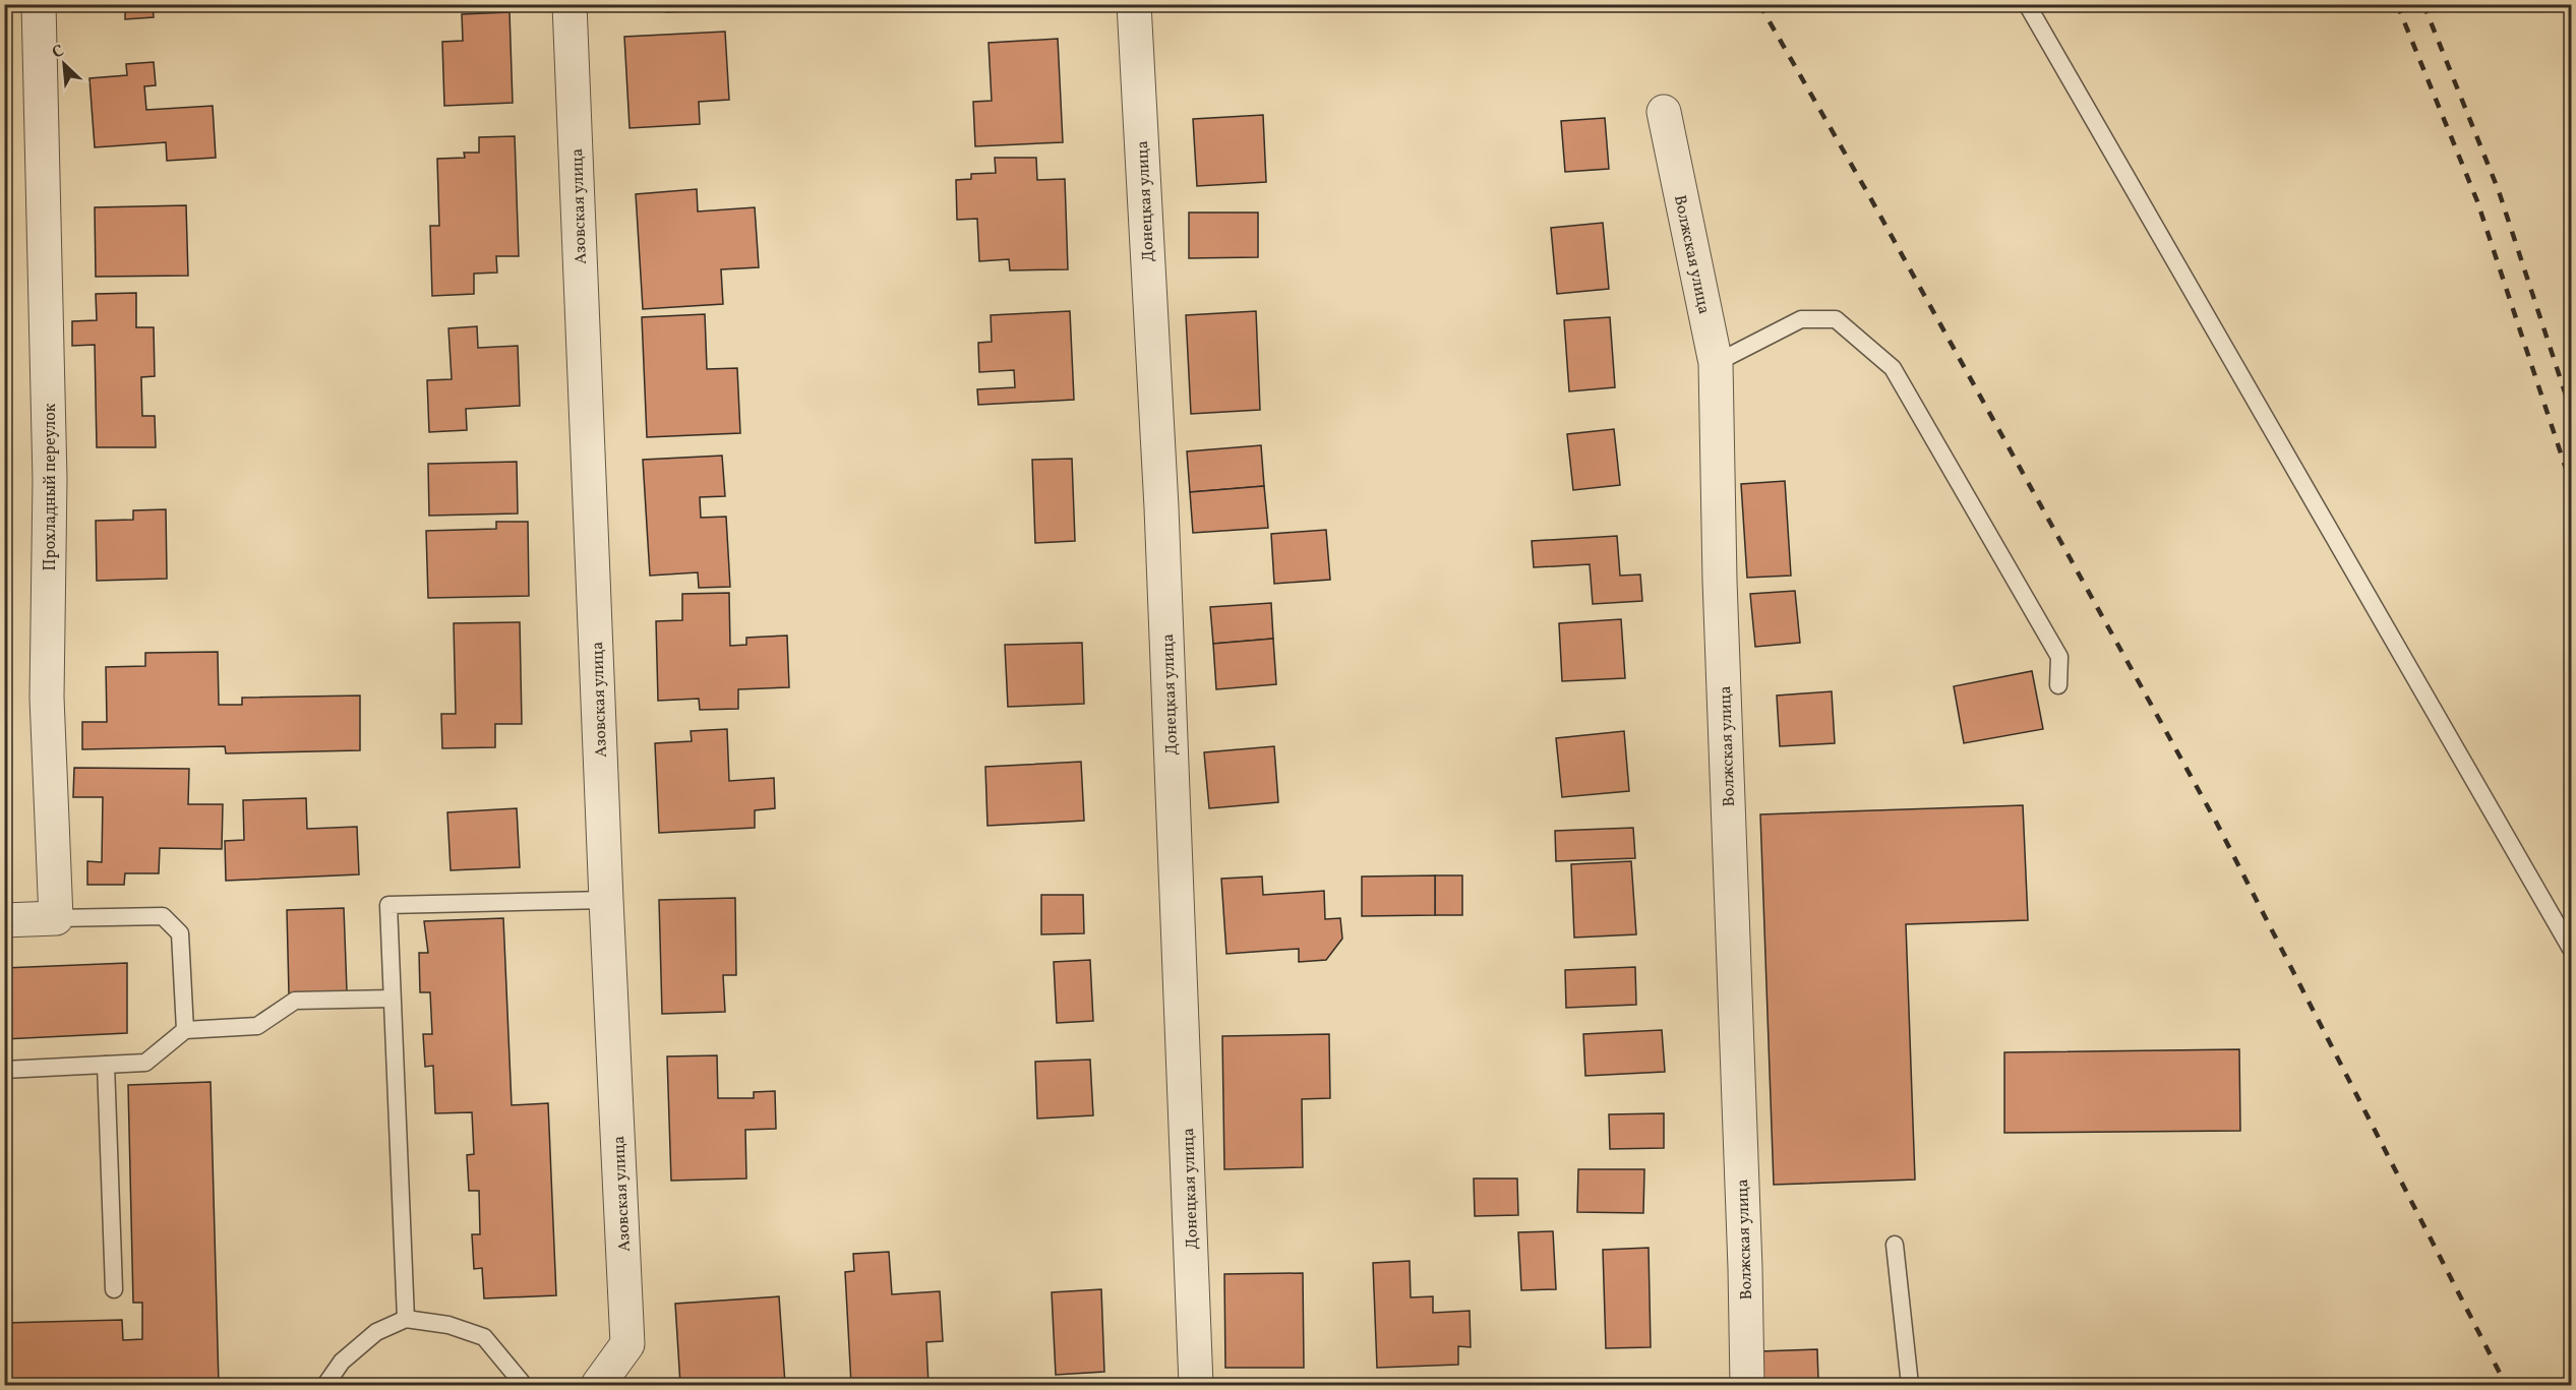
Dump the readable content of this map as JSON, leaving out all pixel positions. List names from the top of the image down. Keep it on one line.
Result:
{"streets":{"street":["Донецкая улица","Азовская улица","Волжская улица","Прохладный переулок"]},"north":"top left"}
